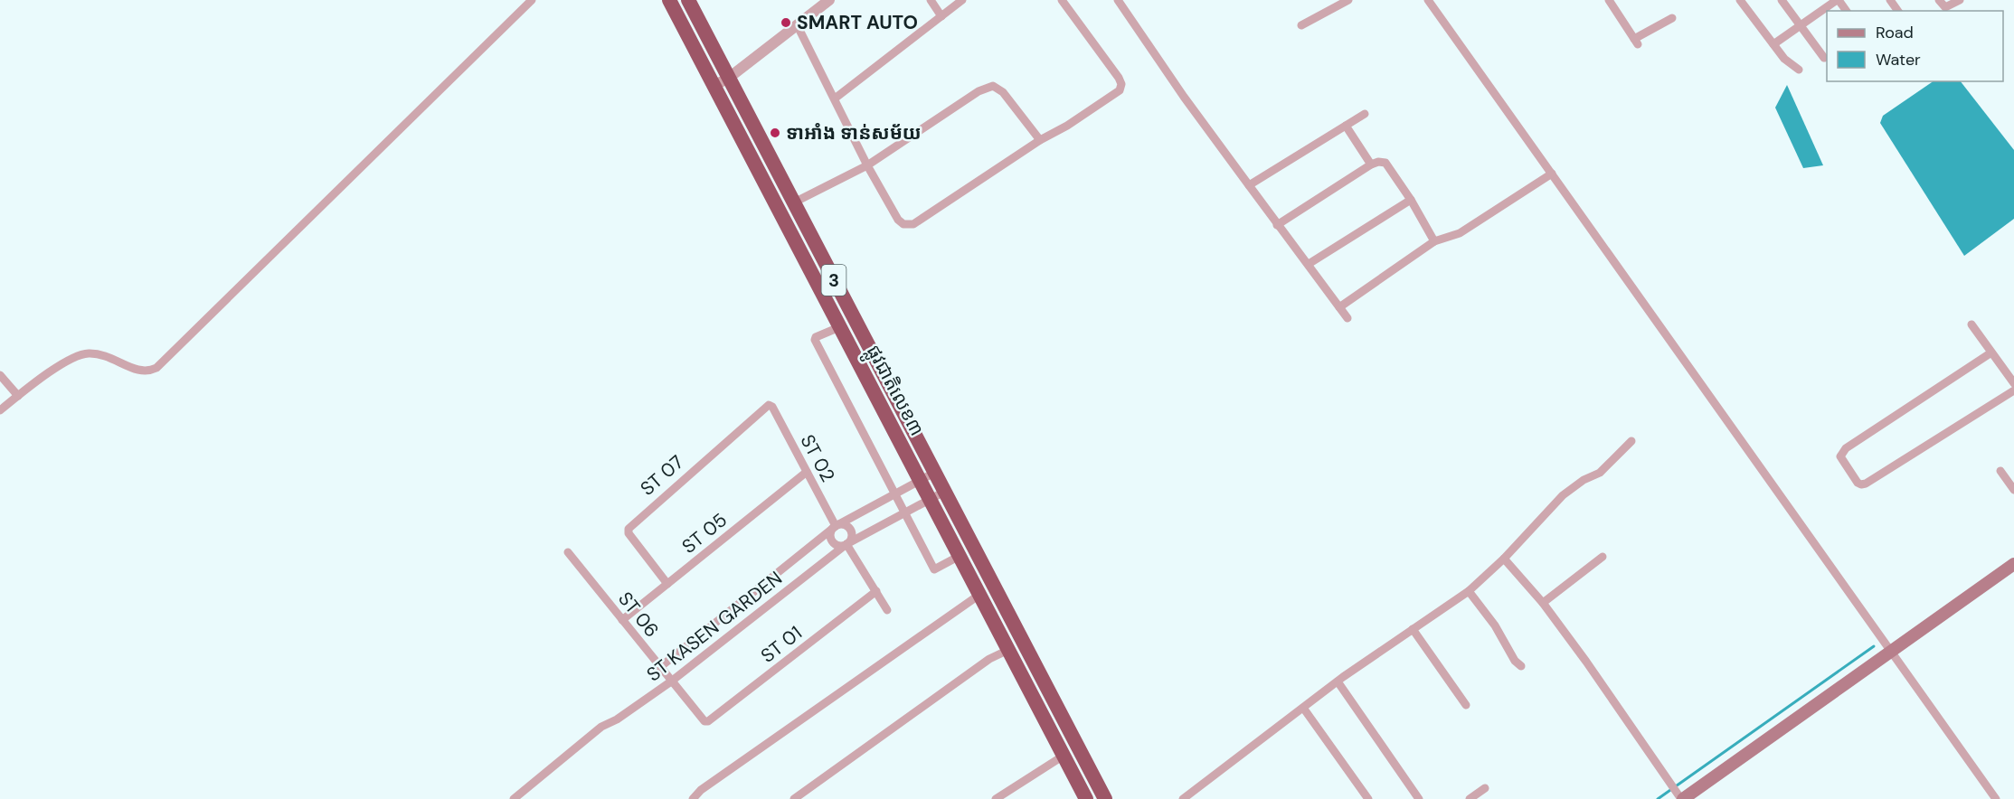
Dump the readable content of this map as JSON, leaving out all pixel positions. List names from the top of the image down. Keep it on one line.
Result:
{"streets":{"highway":["3","ផ្លូវជាតិលេខ៣"],"street":["ST 02","ST 07","ST 05","ST 06","ST KASEN GARDEN","ST 01"]},"crossings":[["ផ្លូវជាតិលេខ៣","ST KASEN GARDEN"],["ST 02","ST 07"],["ST 02","ST 05"],["ST 02","ST KASEN GARDEN"],["ST 07","ST 05"],["ST 05","ST 06"],["ST 06","ST KASEN GARDEN"],["ST 06","ST 01"]],"places":["SMART AUTO","ទាអាំង ទាន់សម័យ"],"legend":["Road","Water"]}
